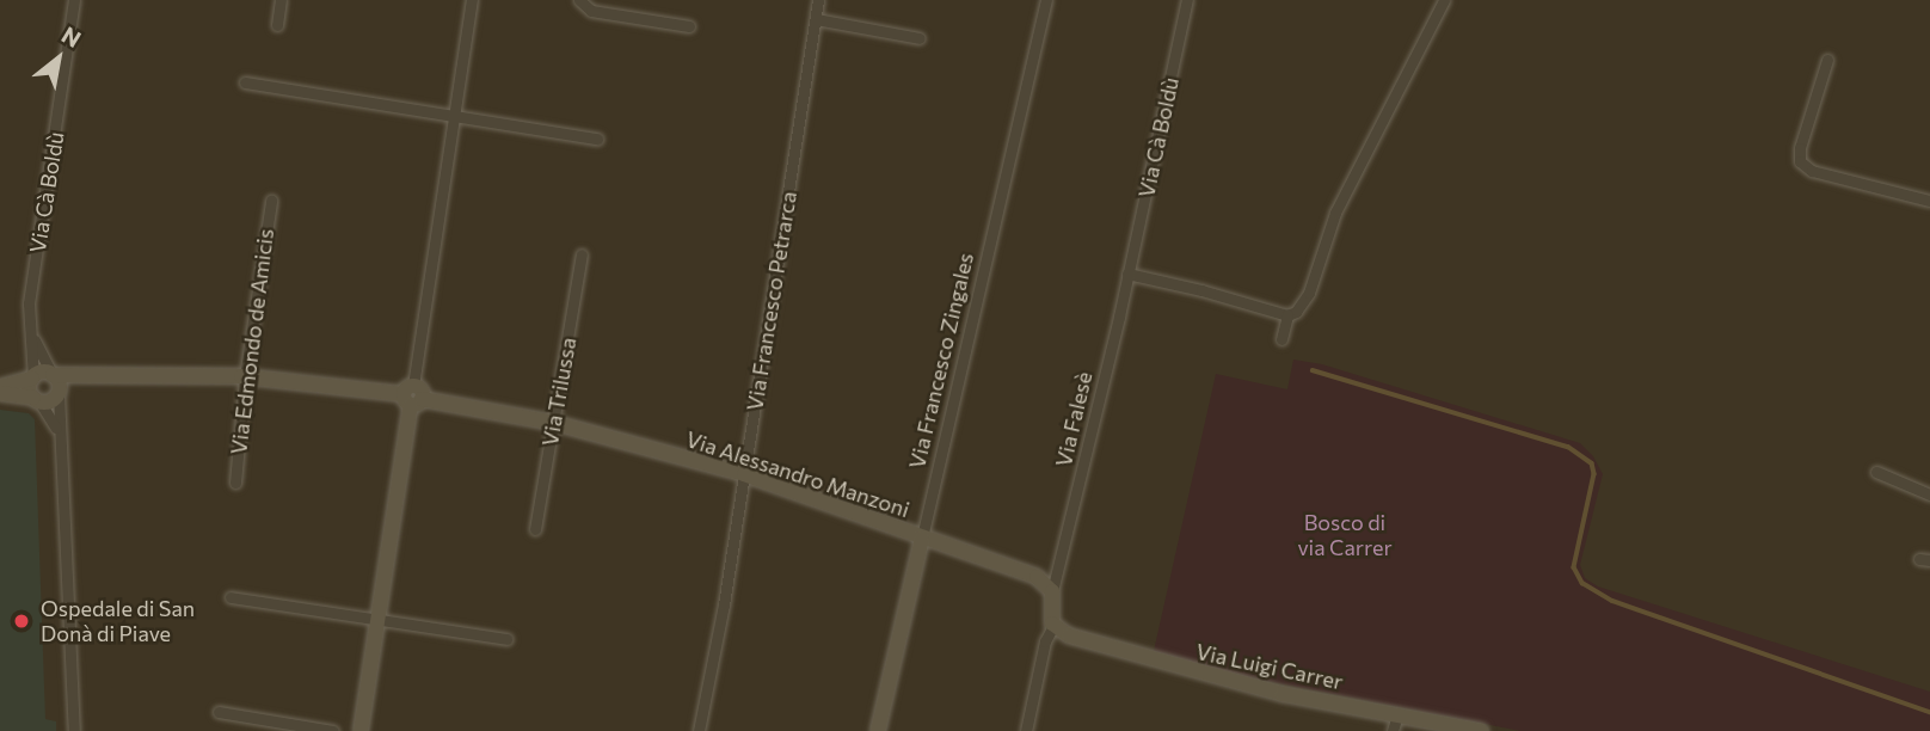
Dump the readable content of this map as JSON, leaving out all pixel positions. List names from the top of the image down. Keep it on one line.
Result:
{"streets":{"street":["Via Cà Boldù","Via Francesco Petrarca","Via Edmondo de Amicis","Via Francesco Zingales","Via Trilussa","Via Falesè","Via Alessandro Manzoni","Via Luigi Carrer"]},"crossings":[["Via Cà Boldù","Via Falesè"],["Via Cà Boldù","Via Alessandro Manzoni"],["Via Francesco Petrarca","Via Alessandro Manzoni"],["Via Edmondo de Amicis","Via Alessandro Manzoni"],["Via Francesco Zingales","Via Alessandro Manzoni"],["Via Trilussa","Via Alessandro Manzoni"],["Via Falesè","Via Alessandro Manzoni"],["Via Falesè","Via Luigi Carrer"]],"parks":["Bosco di via Carrer"],"places":["Ospedale di San Donà di Piave"],"north":"top right"}
